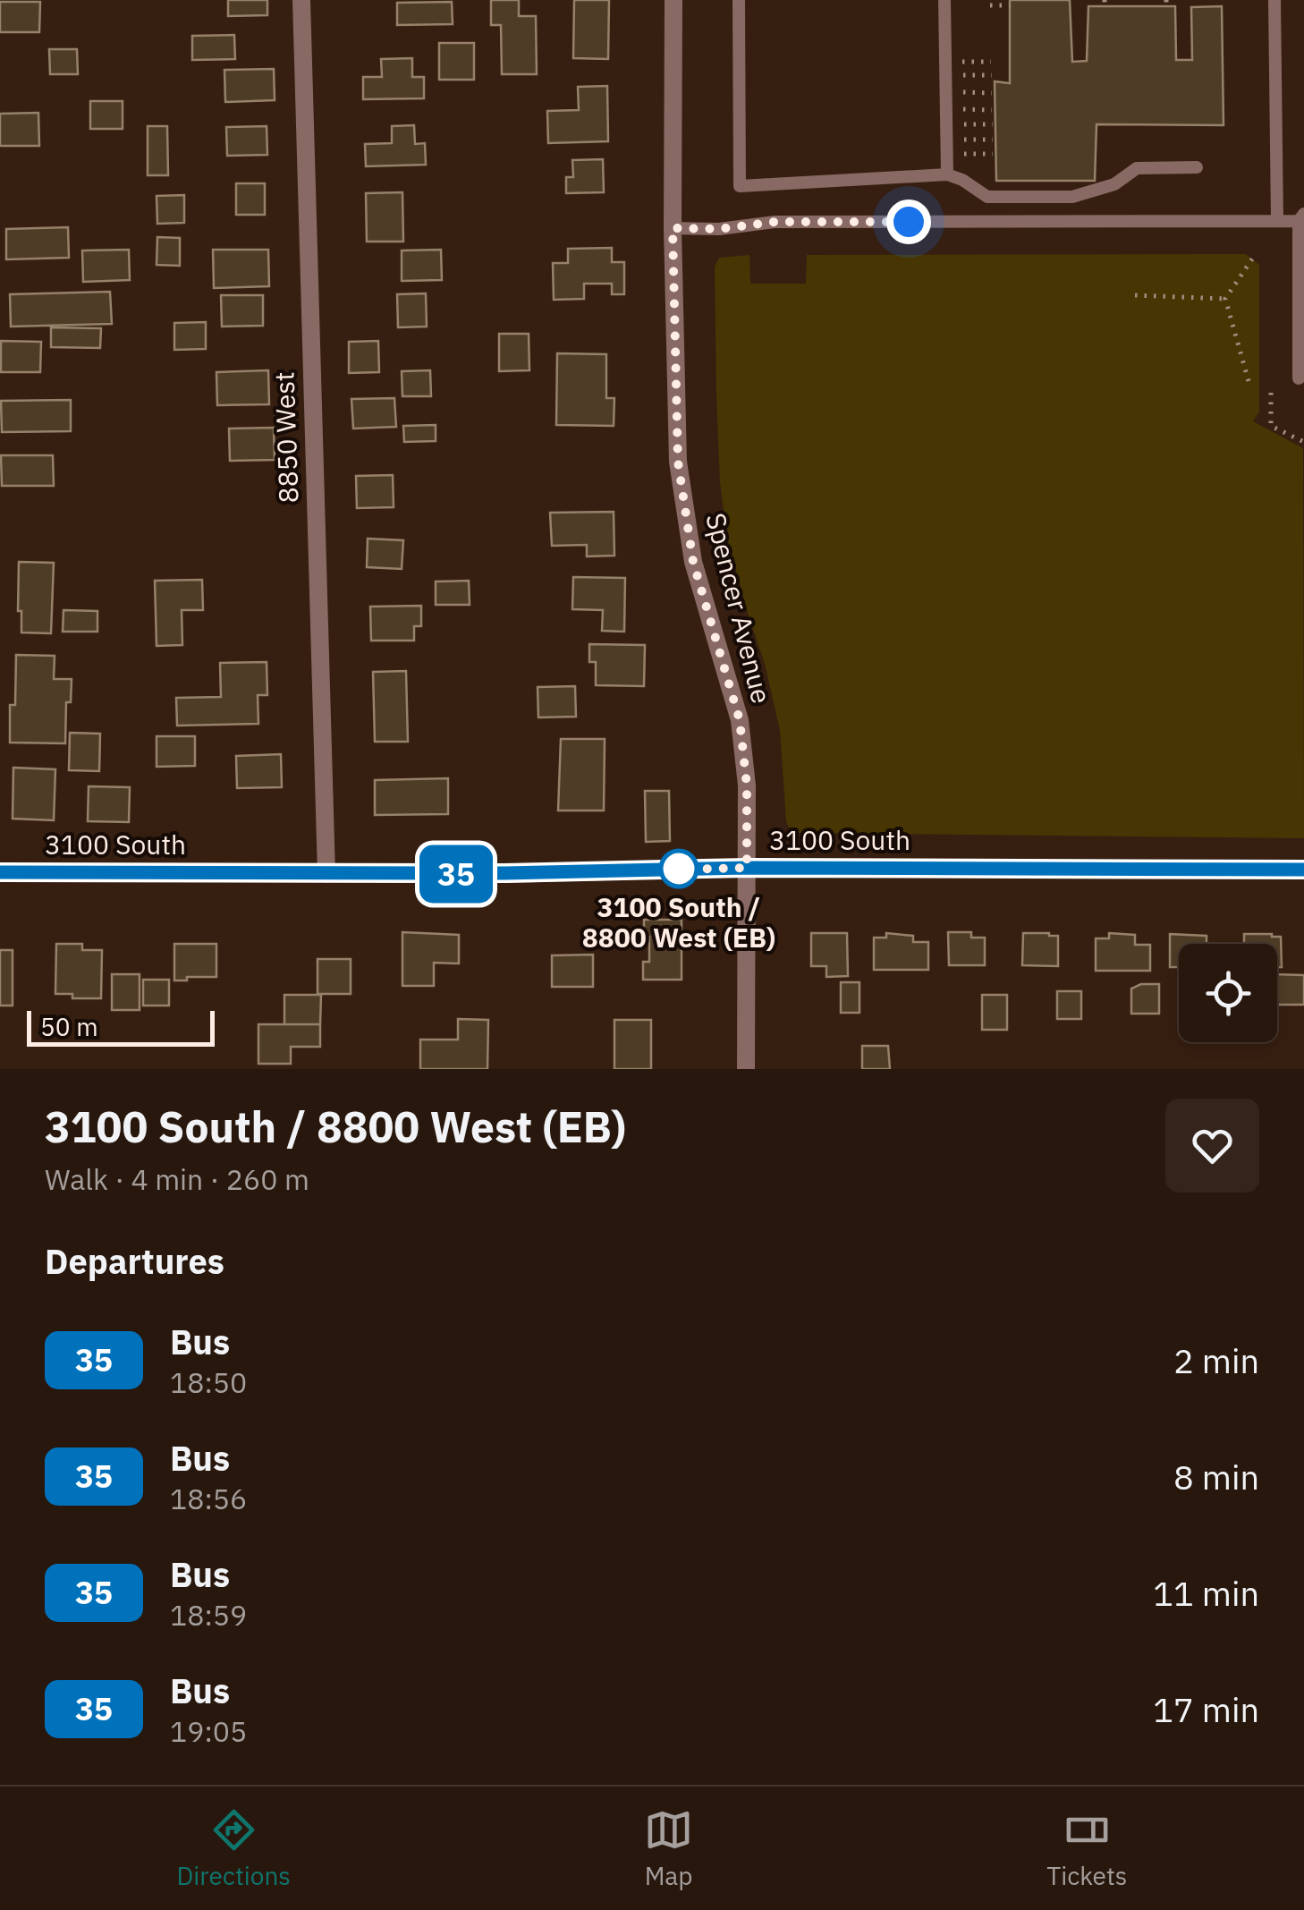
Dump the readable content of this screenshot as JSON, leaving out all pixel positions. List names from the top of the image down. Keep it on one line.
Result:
{"streets":{"street":["8850 West","Spencer Avenue","3100 South"]},"crossings":[["8850 West","3100 South"],["Spencer Avenue","3100 South"]],"places":["3100 South / 8800 West (EB)"],"lines":["bus line 35"],"scale_bar":"50 m","page":{"on_map":"35","scale":"50 m","heading":[["3100 South / 8800 West (EB)","Walk · 4 min · 260 m"],"Departures"],"list":[{"mark":"35","name":"Bus","note":"18:50","value":"2 min"},{"mark":"35","name":"Bus","note":"18:56","value":"8 min"},{"mark":"35","name":"Bus","note":"18:59","value":"11 min"},{"mark":"35","name":"Bus","note":"19:05","value":"17 min"}],"tabs":["Directions","Map","Tickets"]}}
